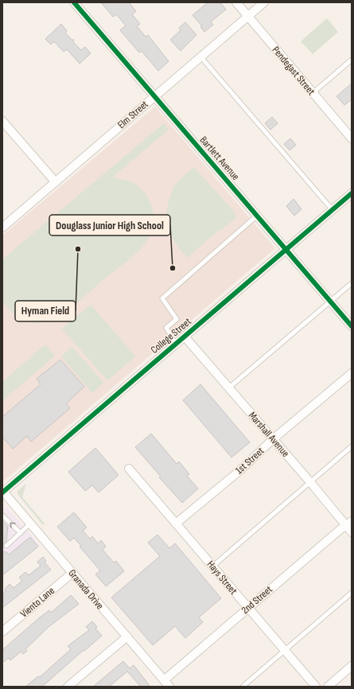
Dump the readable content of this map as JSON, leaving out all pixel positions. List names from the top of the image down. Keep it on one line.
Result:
{"streets":{"street":["Pendegast Street","Elm Street","Bartlett Avenue","College Street","Marshall Avenue","1st Street","Hays Street","Granada Drive","2nd Street","Viento Lane"]},"crossings":[["Pendegast Street","Elm Street"],["Elm Street","Bartlett Avenue"],["Bartlett Avenue","College Street"],["College Street","Marshall Avenue"],["College Street","Granada Drive"],["Marshall Avenue","1st Street"],["Marshall Avenue","2nd Street"],["1st Street","Hays Street"],["Hays Street","2nd Street"],["Granada Drive","2nd Street"],["Granada Drive","Viento Lane"]],"places":["Hyman Field","Douglass Junior High School"]}
